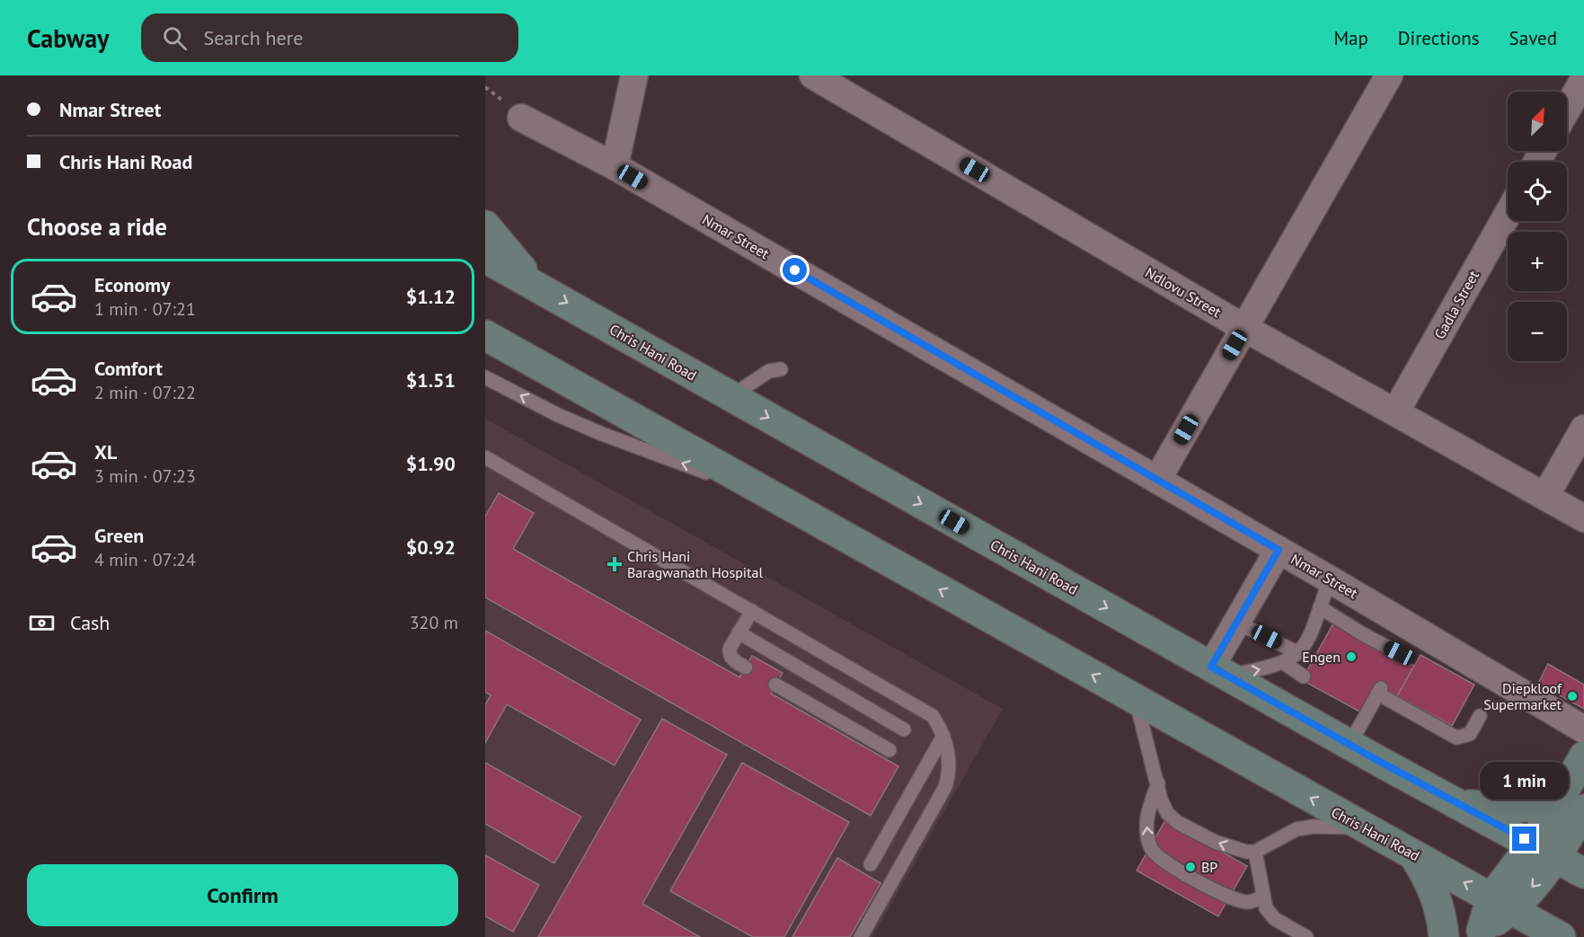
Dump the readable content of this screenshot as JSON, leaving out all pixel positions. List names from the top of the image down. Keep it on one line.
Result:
{"streets":{"main road":["Chris Hani Road"],"street":["Nmar Street","Ndlovu Street","Gadla Street"]},"crossings":[["Ndlovu Street","Gadla Street"]],"places":{"health":["Chris Hani Baragwanath Hospital"],"other":["Engen","Diepkloof Supermarket","BP"]},"north":"top right","page":{"header":"Cabway","search":"Search here","nav":["Map","Directions","Saved"],"banner":["Nmar Street","Chris Hani Road"],"map_buttons":["+","−"],"heading":"Choose a ride","list":[{"name":"Economy","note":"1 min · 07:21","value":"$1.12"},{"name":"Comfort","note":"2 min · 07:22","value":"$1.51"},{"name":"XL","note":"3 min · 07:23","value":"$1.90"},{"name":"Green","note":"4 min · 07:24","value":"$0.92"}],"pay":["Cash","320 m"],"bubble":"1 min","buttons":"Confirm"}}
